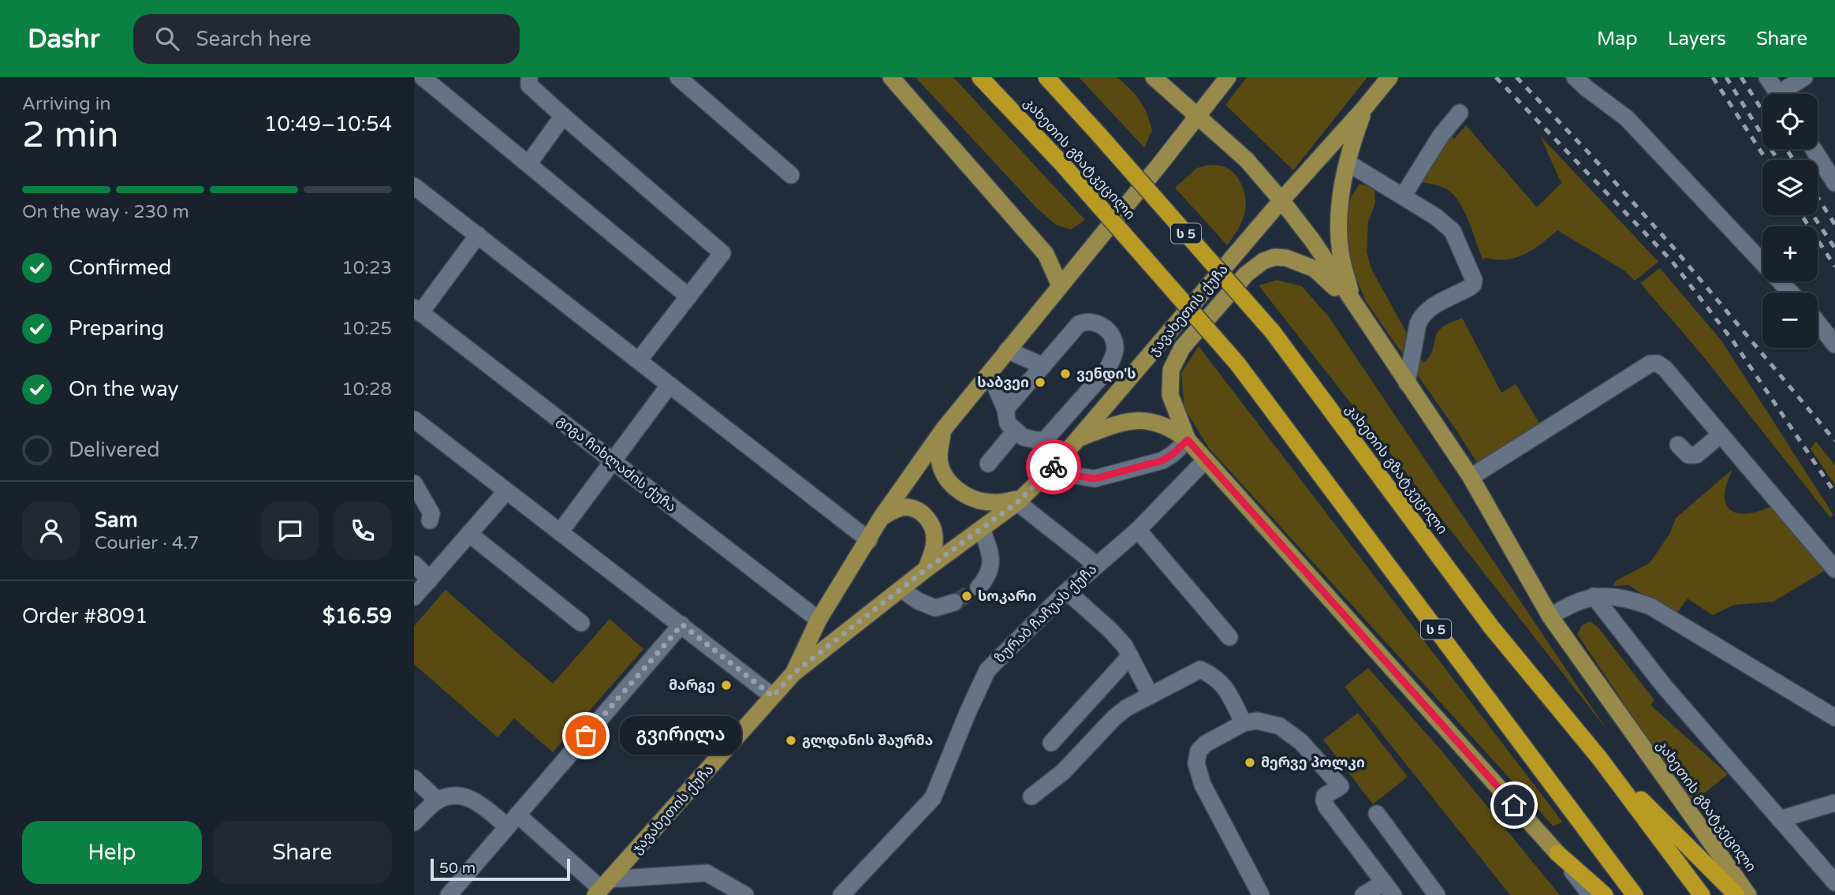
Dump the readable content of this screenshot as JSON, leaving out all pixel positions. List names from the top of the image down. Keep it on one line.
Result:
{"streets":{"highway":["კახეთის გზატკეცილი","ს 5"],"main road":["ჯავახეთის ქუჩა"],"street":["გიგა ჩიხლაძის ქუჩა","ზურაბ ჩაჩუას ქუჩა"]},"crossings":[["კახეთის გზატკეცილი","ჯავახეთის ქუჩა"],["ჯავახეთის ქუჩა","გიგა ჩიხლაძის ქუჩა"]],"places":["ვენდი'ს","საბვეი","სოკარი","მარგე","გვირილა","გლდანის შაურმა","მერვე პოლკი"],"scale_bar":"50 m","page":{"header":"Dashr","search":"Search here","nav":["Map","Layers","Share"],"heading":["2 min","Arriving in","10:49–10:54"],"panel":["Sam","Courier · 4.7","Order #8091","$16.59"],"map_buttons":["+","−"],"bar":"On the way · 230 m","list":[["Confirmed","10:23"],["Preparing","10:25"],["On the way","10:28"],"Delivered"],"bubble":"გვირილა","buttons":["Help","Share"],"scale":"50 m"}}
